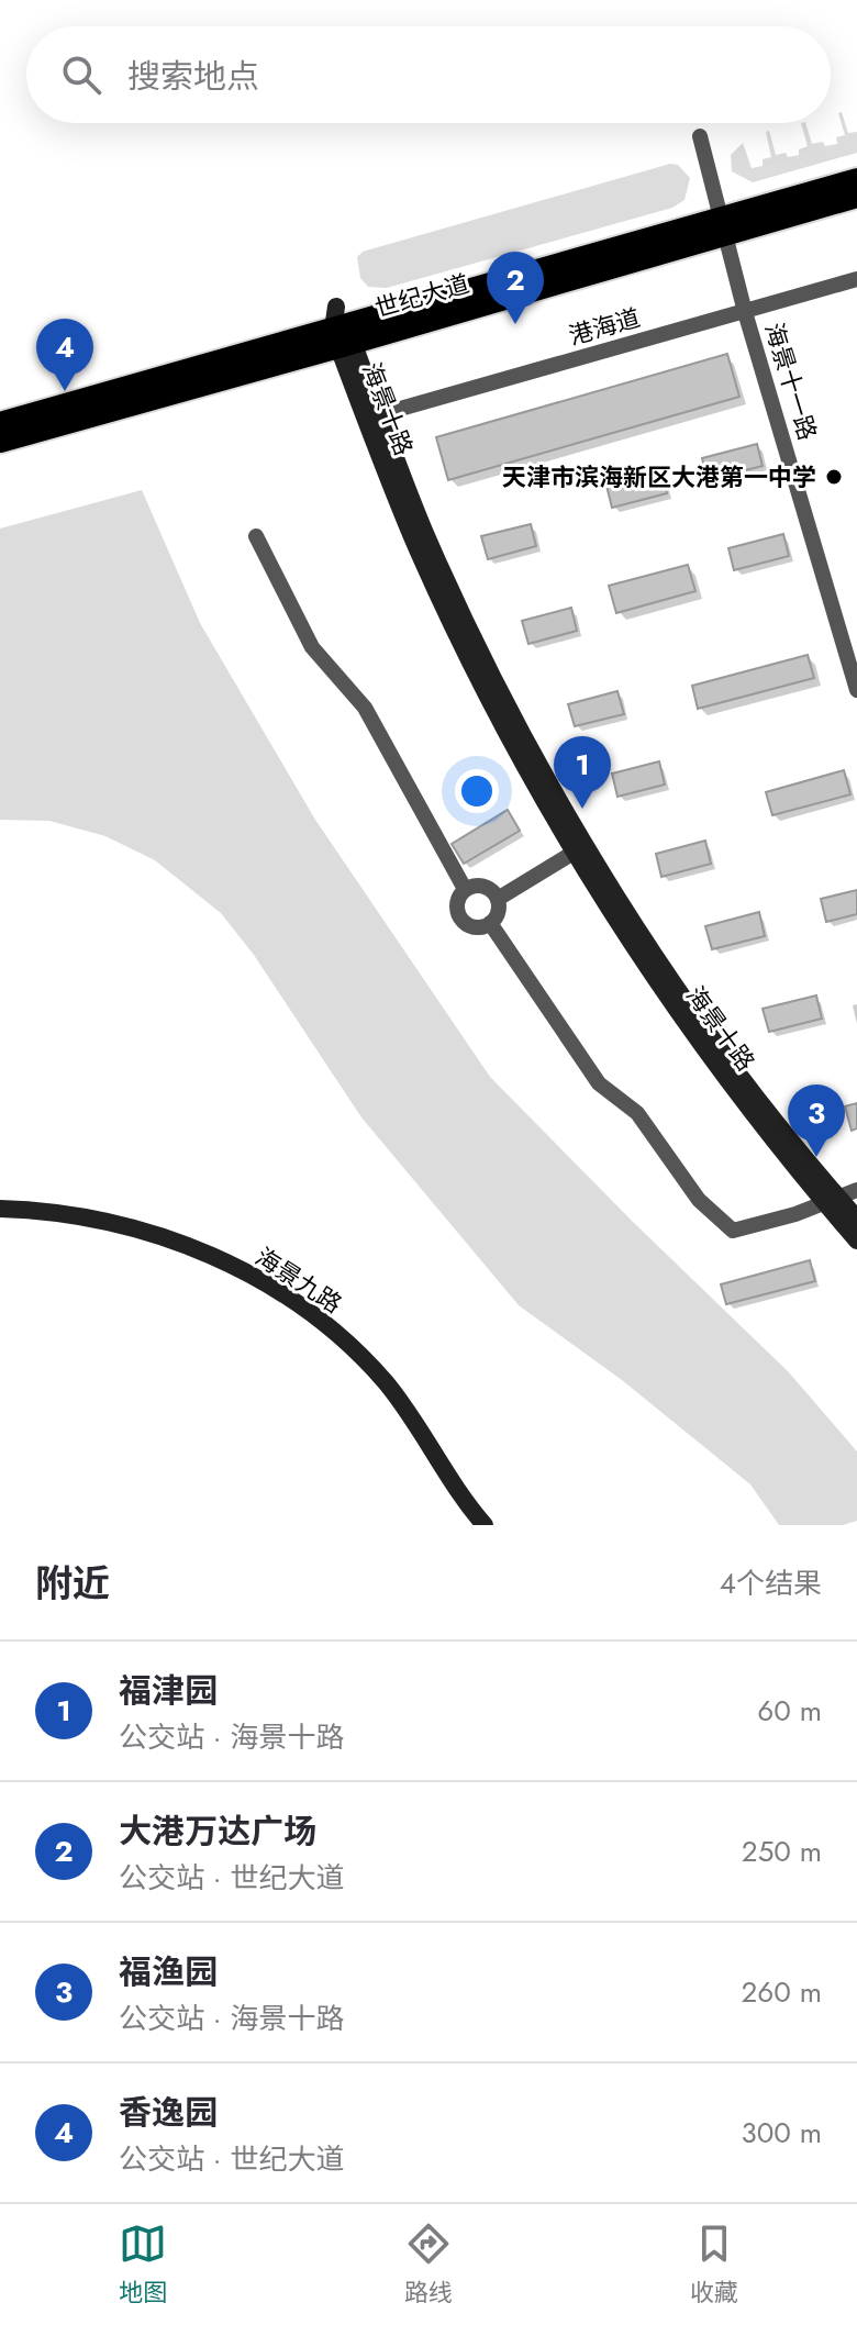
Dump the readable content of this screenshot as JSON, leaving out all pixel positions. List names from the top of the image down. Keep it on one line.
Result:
{"streets":{"main road":["世纪大道"],"street":["港海道","海景十一路","海景十路","海景九路"]},"crossings":[["世纪大道","海景十一路"],["世纪大道","海景十路"],["港海道","海景十一路"],["港海道","海景十路"]],"places":["天津市滨海新区大港第一中学"],"page":{"search":"搜索地点","pins":["2","4","1","3"],"heading":["附近","4个结果"],"list":[{"mark":"1","name":"福津园","note":"公交站 · 海景十路","value":"60 m"},{"mark":"2","name":"大港万达广场","note":"公交站 · 世纪大道","value":"250 m"},{"mark":"3","name":"福渔园","note":"公交站 · 海景十路","value":"260 m"},{"mark":"4","name":"香逸园","note":"公交站 · 世纪大道","value":"300 m"}],"nav":["地图","路线","收藏"]}}
